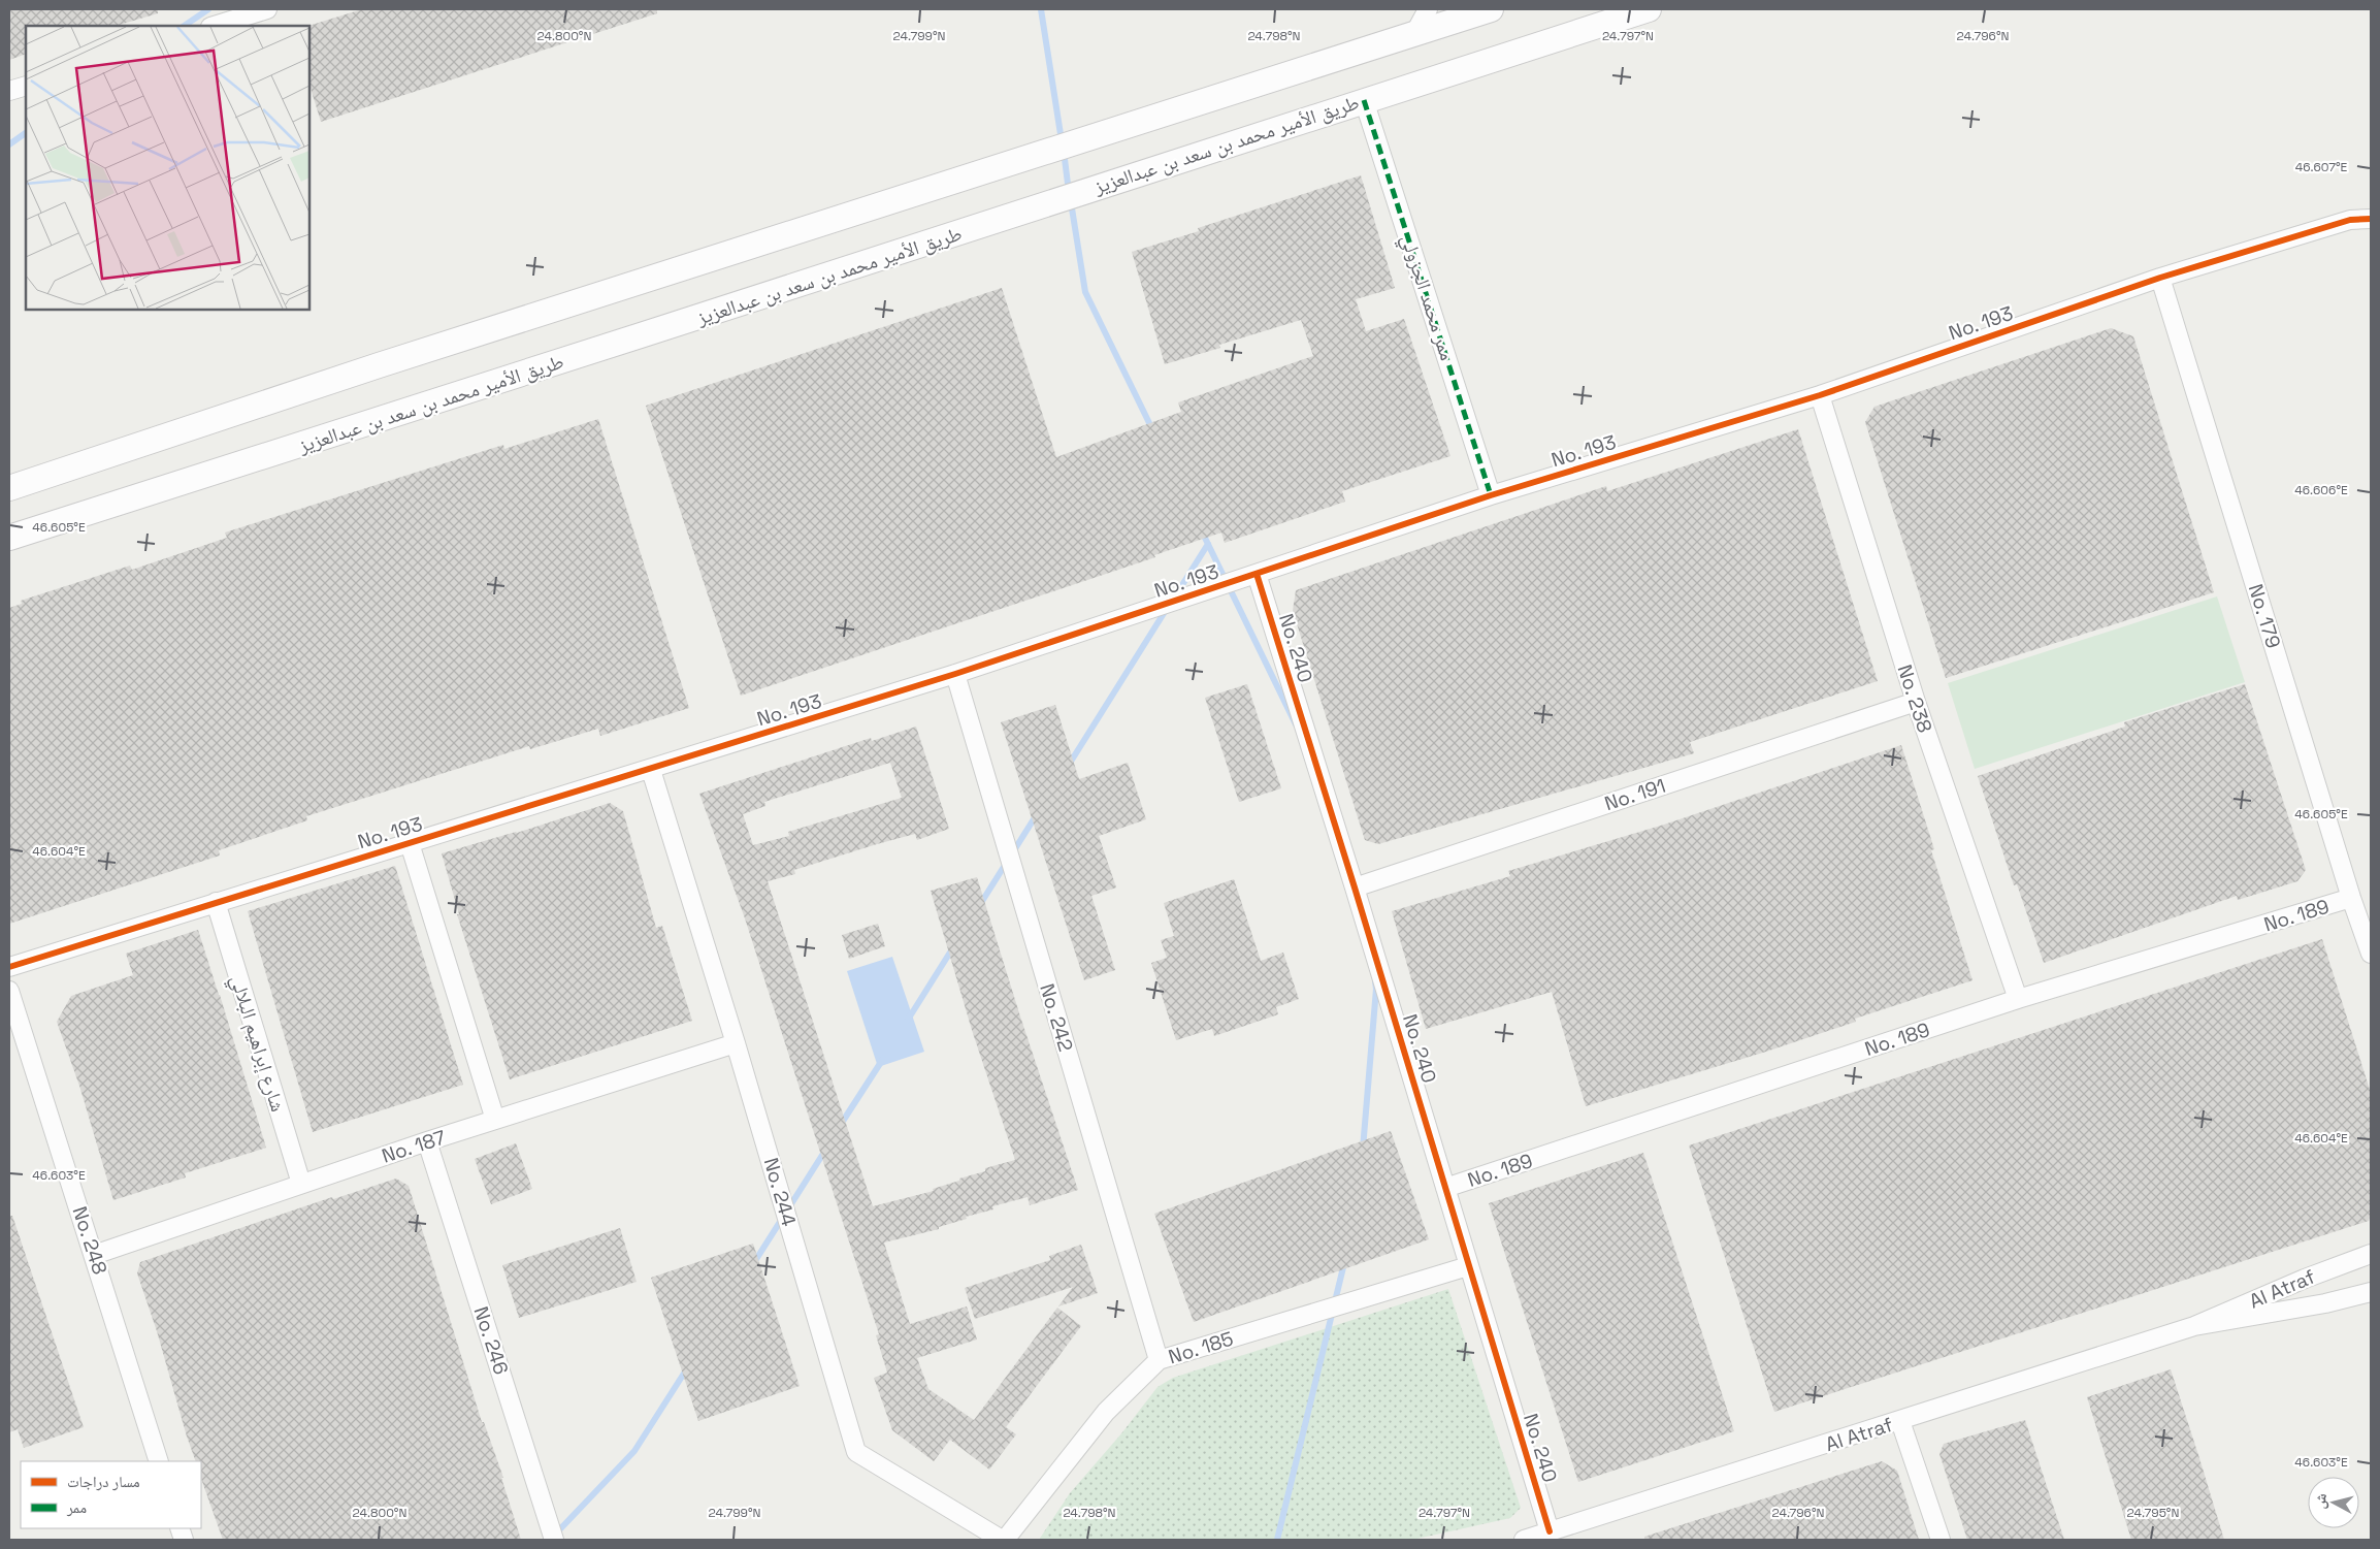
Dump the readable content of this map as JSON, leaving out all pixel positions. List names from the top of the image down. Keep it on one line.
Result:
{"streets":{"main road":["طريق الأمير محمد بن سعد بن عبدالعزيز"],"street":["ممر محمد الجزولي","No. 193","No. 179","No. 240","No. 238","No. 191","No. 189","No. 242","شارع إبراهيم البلالي","No. 187","No. 244","No. 248","Al Atraf","No. 246","No. 185"]},"crossings":[["طريق الأمير محمد بن سعد بن عبدالعزيز","ممر محمد الجزولي"],["ممر محمد الجزولي","No. 193"],["No. 193","No. 179"],["No. 193","No. 240"],["No. 193","No. 238"],["No. 193","No. 242"],["No. 193","شارع إبراهيم البلالي"],["No. 193","No. 244"],["No. 179","No. 189"],["No. 240","No. 191"],["No. 240","No. 189"],["No. 240","Al Atraf"],["No. 240","No. 185"],["No. 238","No. 191"],["No. 238","No. 189"],["No. 242","No. 185"],["شارع إبراهيم البلالي","No. 187"],["No. 187","No. 244"],["No. 187","No. 248"],["No. 187","No. 246"],["No. 244","No. 185"]],"legend":["مسار دراجات","ممر"],"north":"left","coordinates":["24.800°N","24.799°N","24.798°N","24.797°N","24.796°N","46.607°E","46.606°E","46.605°E","46.604°E","46.603°E","24.795°N"]}
